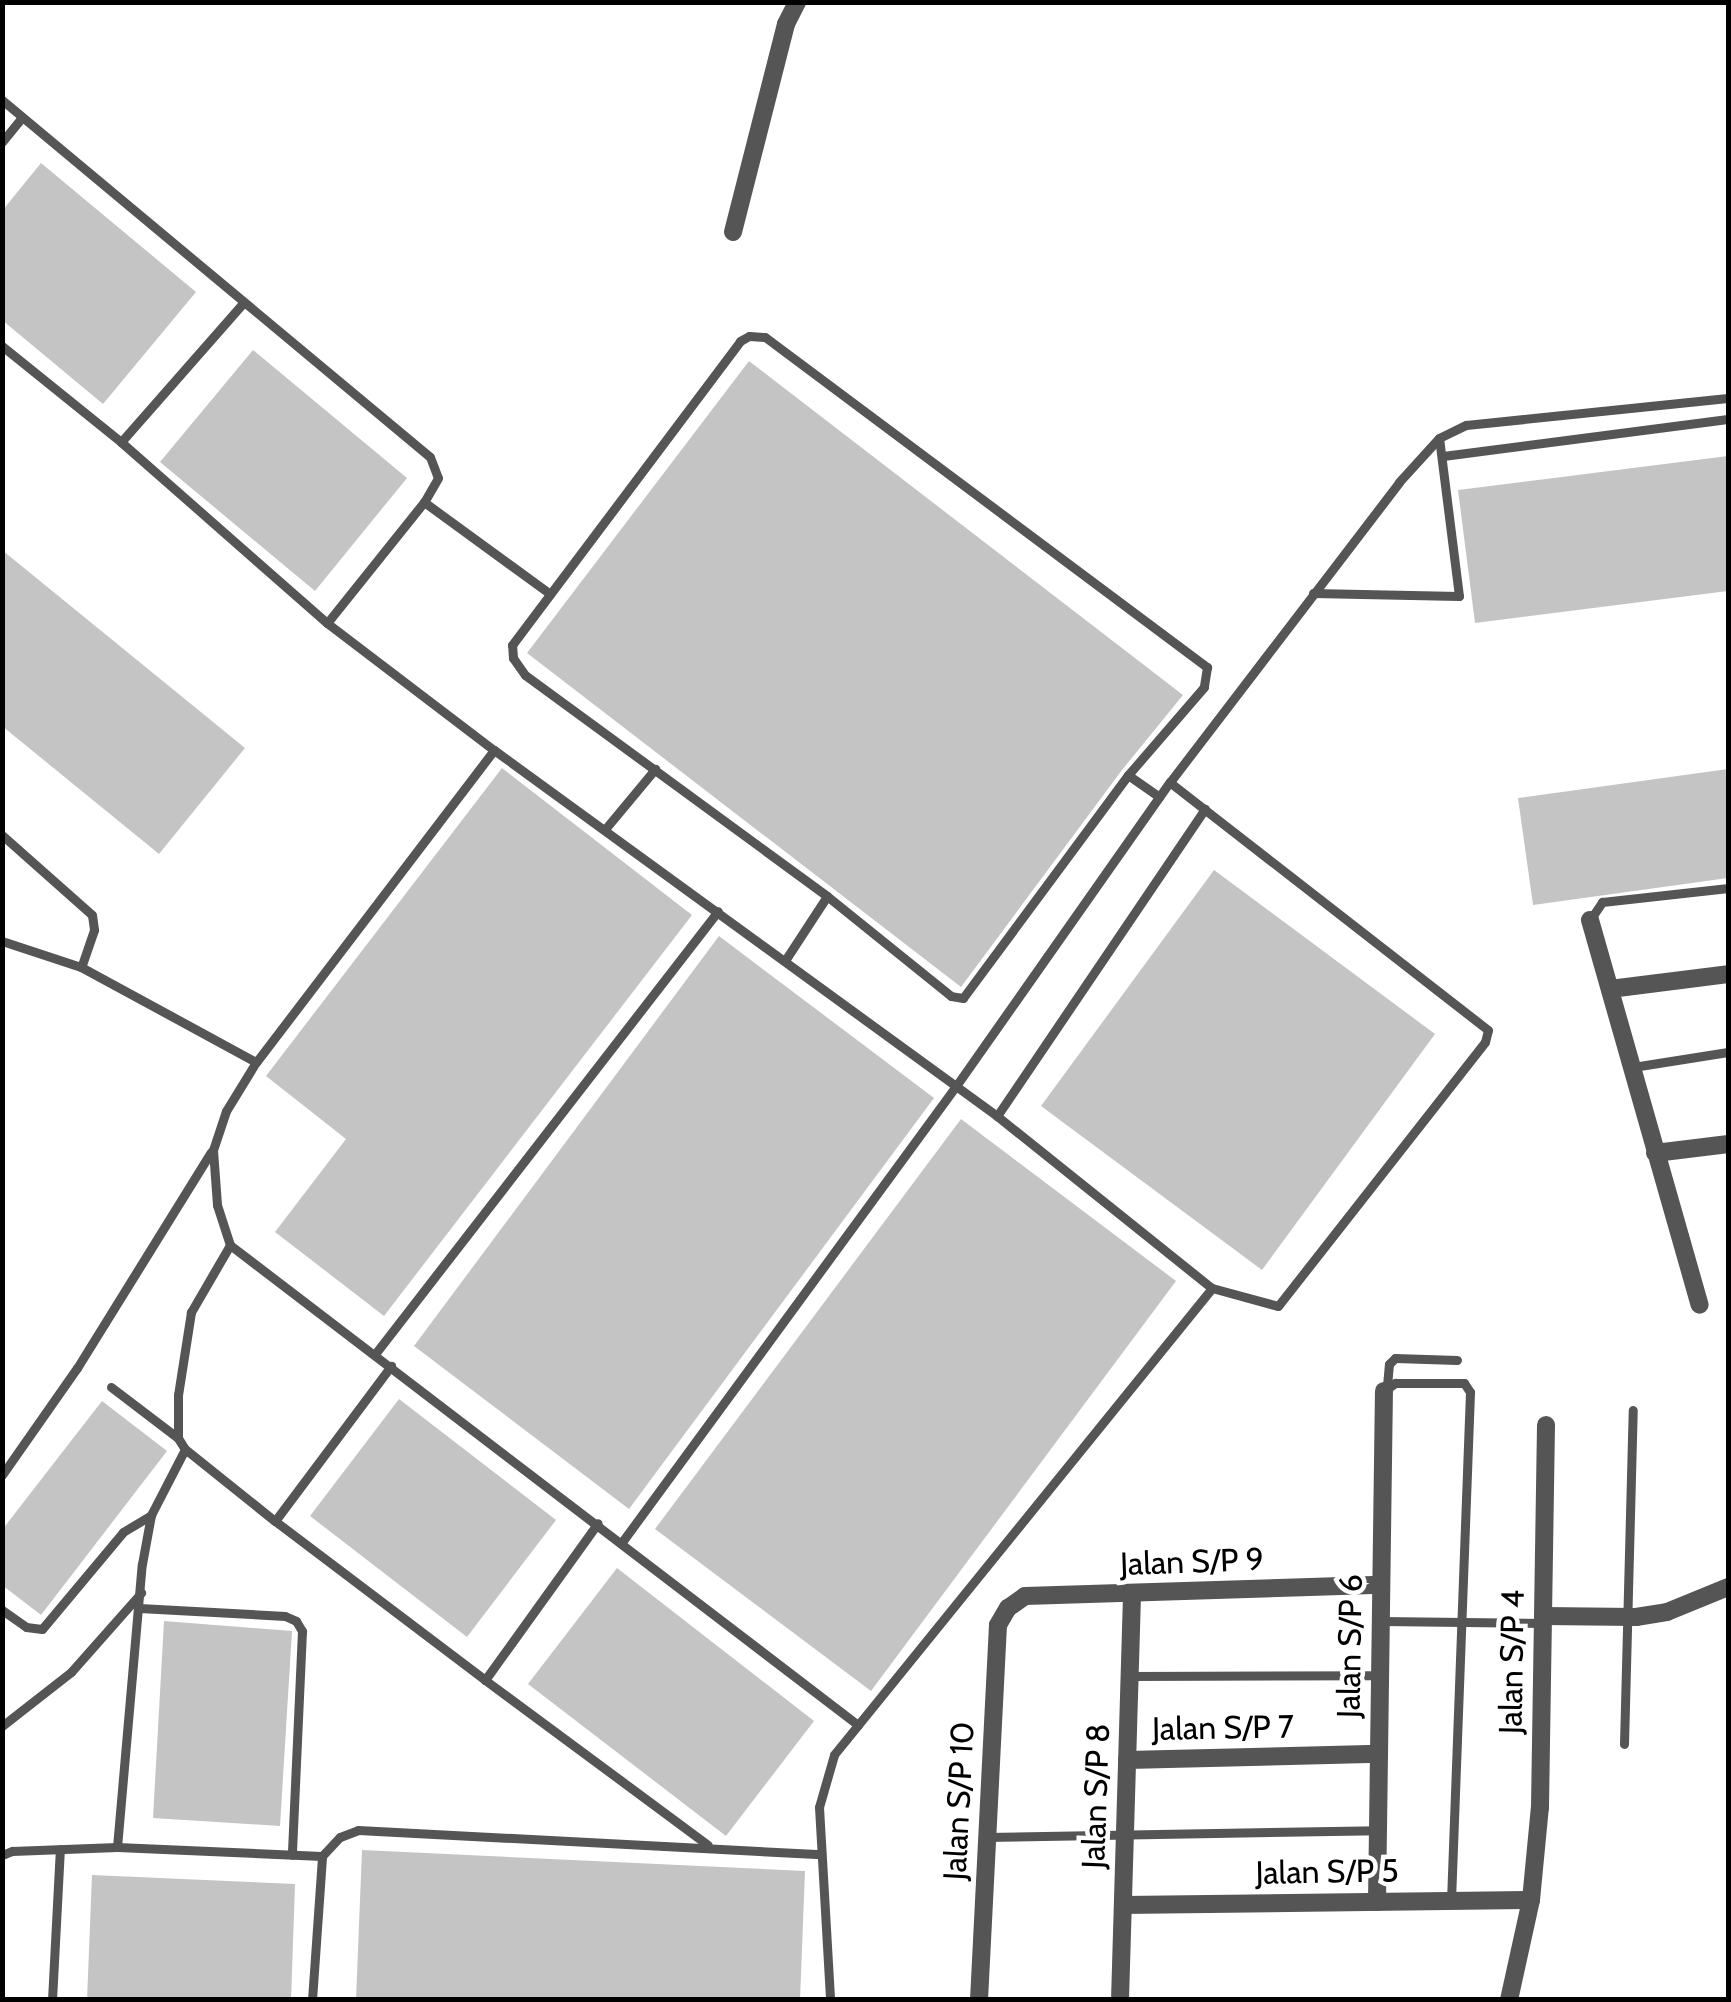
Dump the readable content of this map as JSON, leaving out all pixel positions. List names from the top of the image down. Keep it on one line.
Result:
{"streets":{"street":["Jalan S/P 9","Jalan S/P 6","Jalan S/P 4","Jalan S/P 7","Jalan S/P 8","Jalan S/P 10","Jalan S/P 5"]},"crossings":[["Jalan S/P 9","Jalan S/P 6"],["Jalan S/P 9","Jalan S/P 8"],["Jalan S/P 9","Jalan S/P 10"],["Jalan S/P 6","Jalan S/P 7"],["Jalan S/P 6","Jalan S/P 5"],["Jalan S/P 4","Jalan S/P 5"],["Jalan S/P 7","Jalan S/P 8"],["Jalan S/P 8","Jalan S/P 5"]]}
